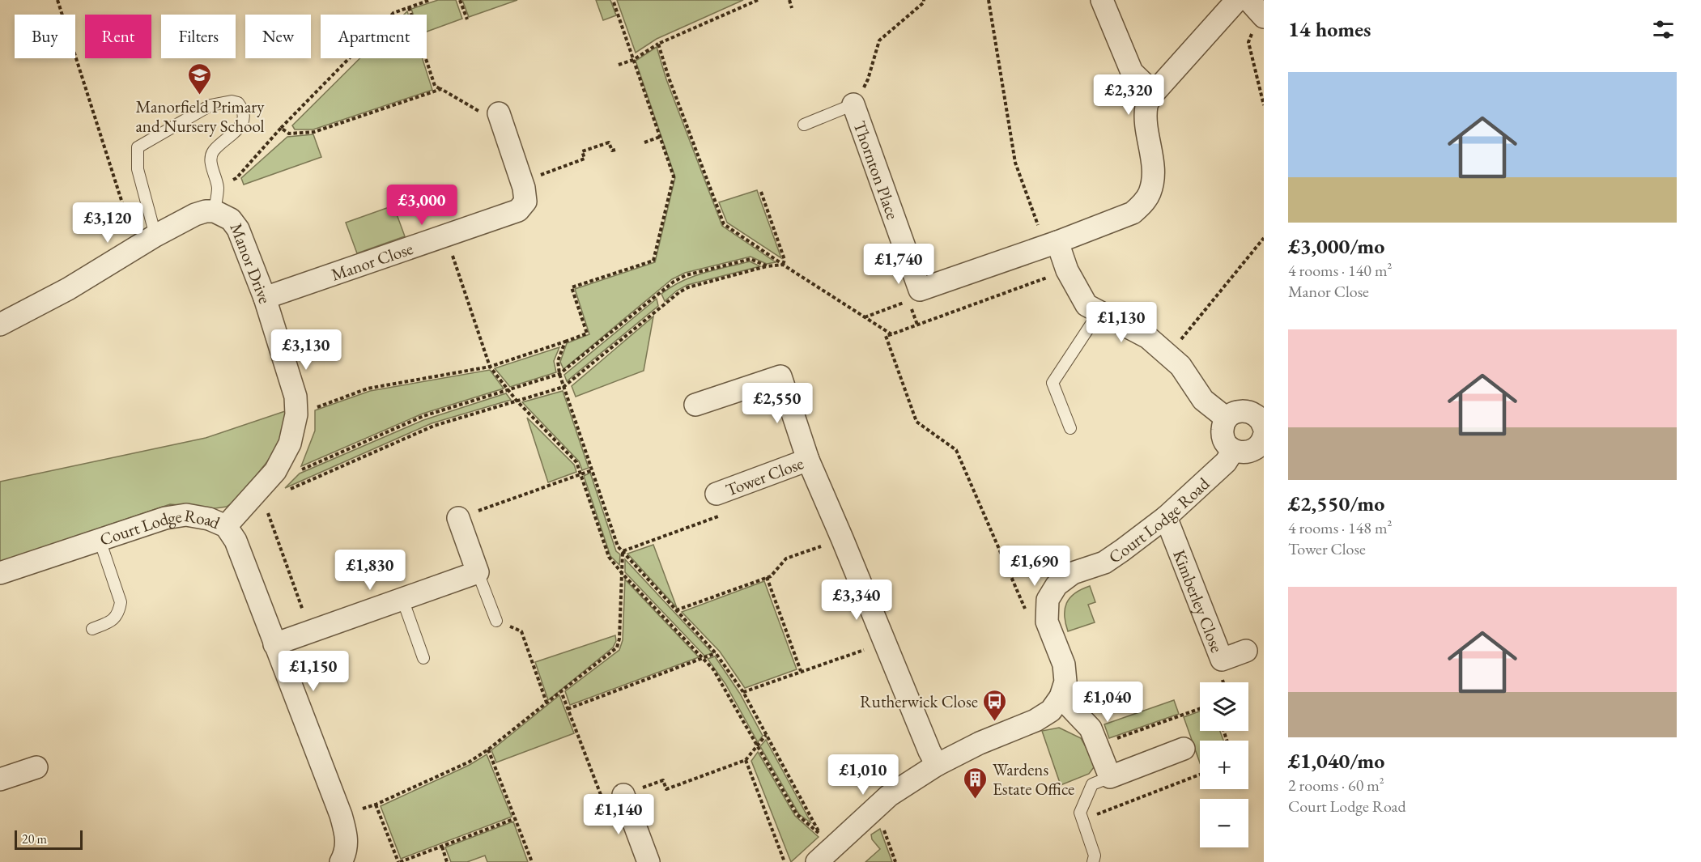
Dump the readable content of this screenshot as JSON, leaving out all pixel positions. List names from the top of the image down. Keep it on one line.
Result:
{"streets":{"street":["Thornton Place","Manor Close","Manor Drive","Tower Close","Court Lodge Road","Kimberley Close"]},"crossings":[["Manor Close","Manor Drive"],["Manor Drive","Court Lodge Road"],["Court Lodge Road","Kimberley Close"]],"places":{"school or university":["Manorfield Primary and Nursery School"],"bus stop":["Rutherwick Close"],"building":["Wardens Estate Office"]},"scale_bar":"20 m","page":{"heading":"14 homes","chip":["Buy","Rent","Filters","New","Apartment"],"list":[{"name":"£3,000/mo","note":"4 rooms · 140 m² · Manor Close"},{"name":"£2,550/mo","note":"4 rooms · 148 m² · Tower Close"},{"name":"£1,040/mo","note":"2 rooms · 60 m² · Court Lodge Road"}],"price":["£2,320","£3,000","£3,120","£1,740","£1,130","£3,130","£2,550","£1,690","£1,830","£3,340","£1,150","£1,040","£1,010","£1,140"],"map_buttons":["+","−"],"scale":"20 m"}}
